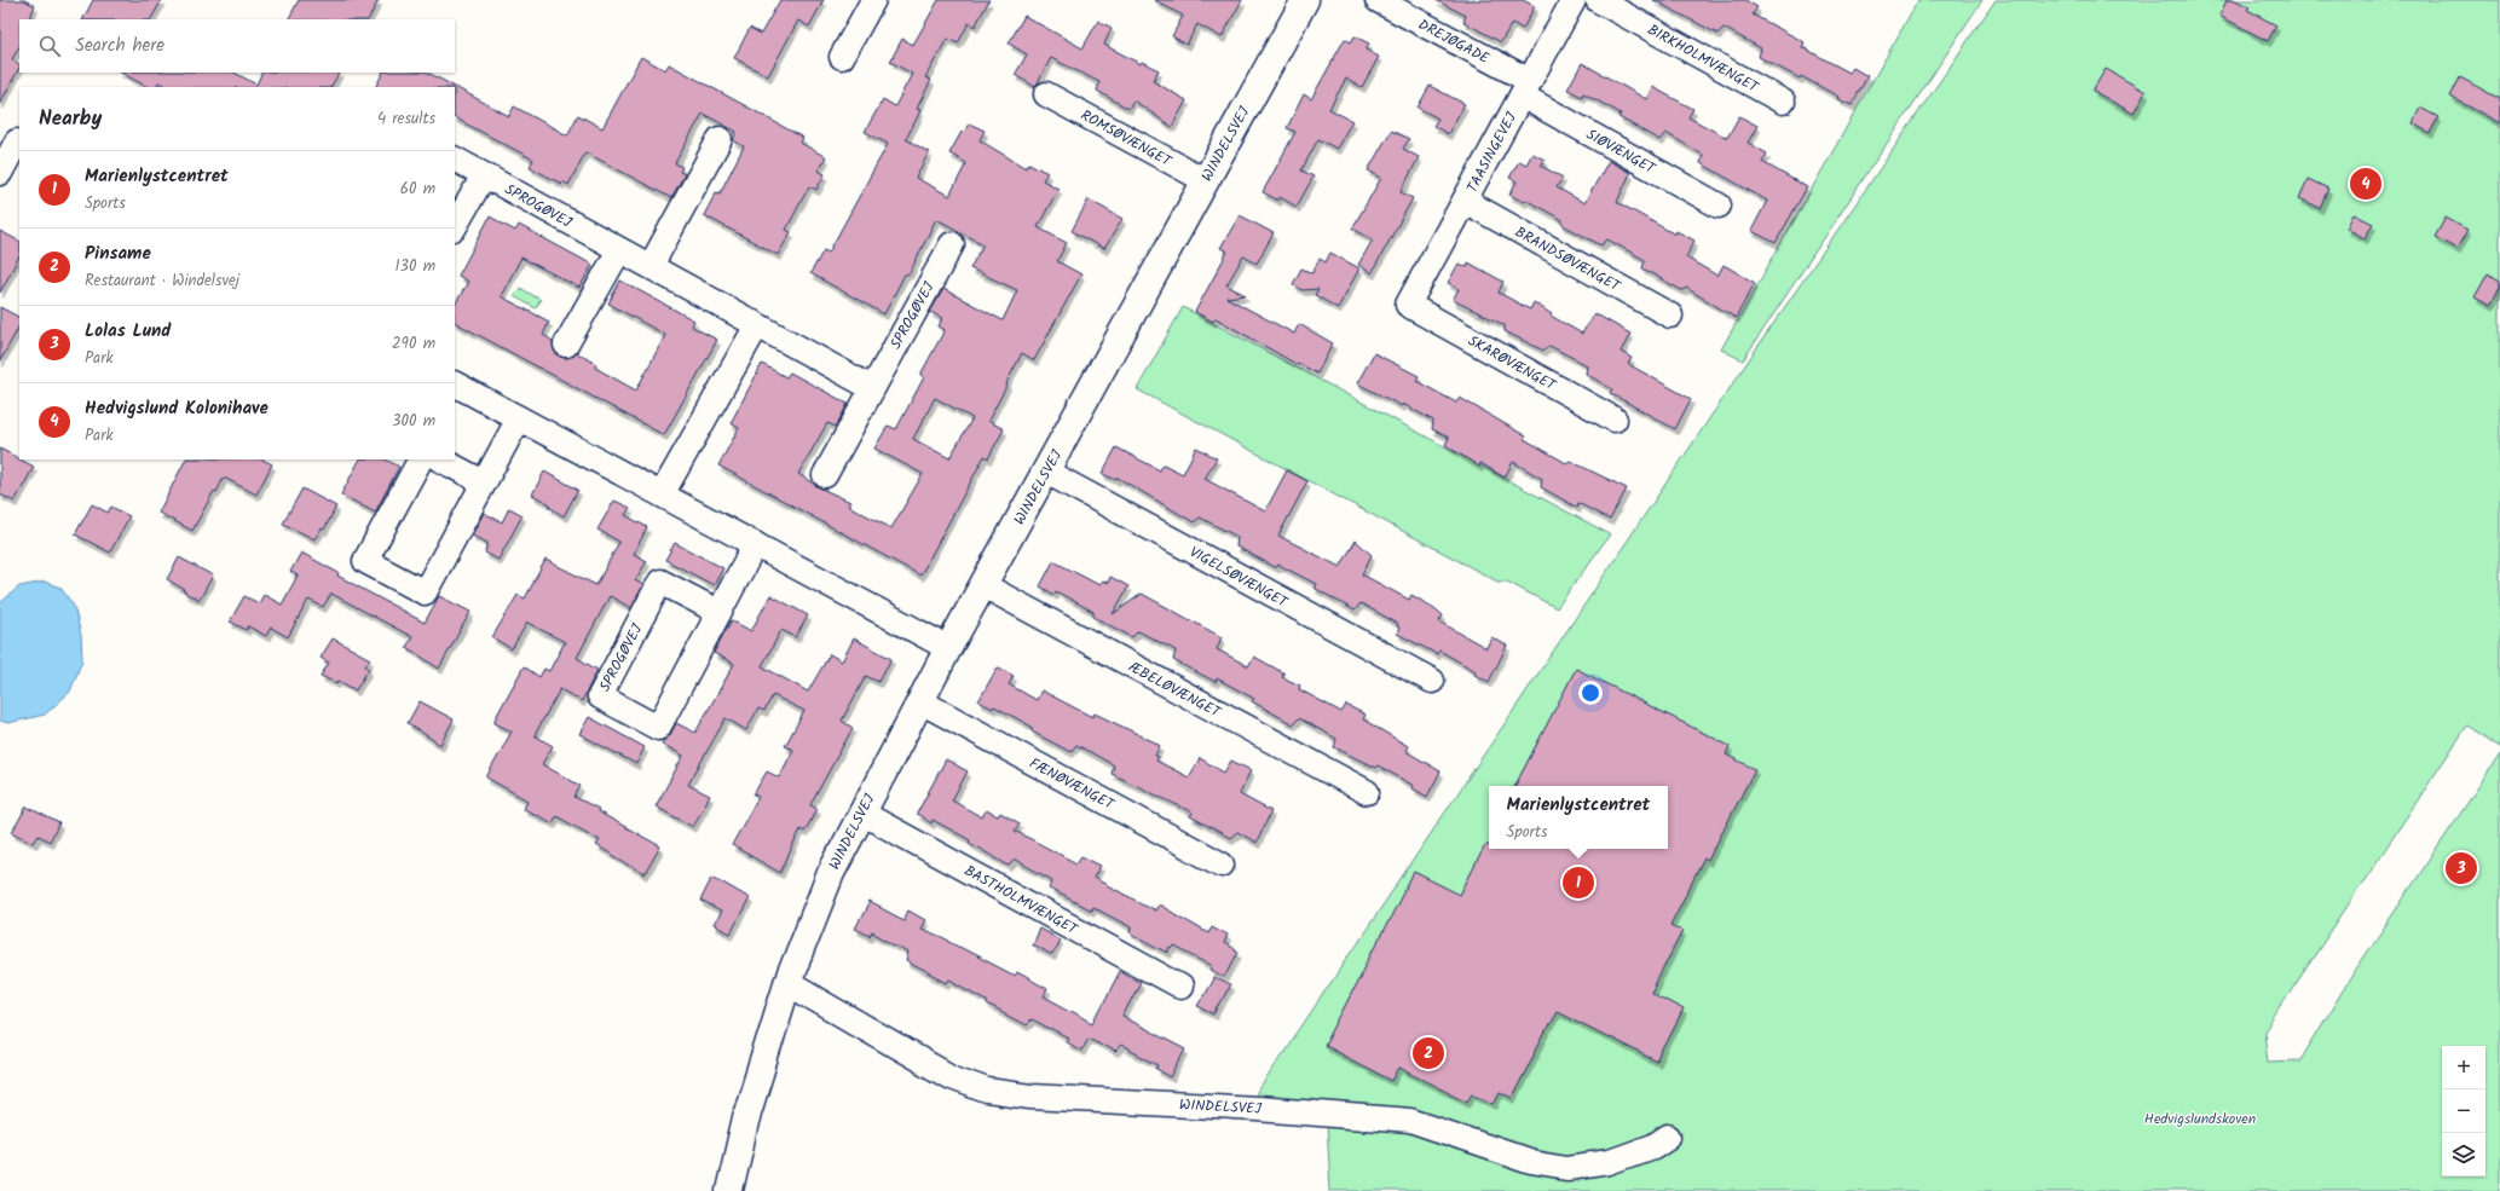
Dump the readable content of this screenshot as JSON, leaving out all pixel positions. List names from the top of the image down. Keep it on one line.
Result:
{"streets":{"street":["DREJØGADE","BIRKHOLMVÆNGET","ROMSØVÆNGET","WINDELSVEJ","SIØVÆNGET","TAASINGEVEJ","SPROGØVEJ","BRANDSØVÆNGET","SKARØVÆNGET","VIGELSØVÆNGET","ÆBELØVÆNGET","FÆNØVÆNGET","BASTHOLMVÆNGET"]},"crossings":[["DREJØGADE","SIØVÆNGET"],["DREJØGADE","TAASINGEVEJ"],["ROMSØVÆNGET","WINDELSVEJ"],["WINDELSVEJ","VIGELSØVÆNGET"],["WINDELSVEJ","ÆBELØVÆNGET"],["WINDELSVEJ","FÆNØVÆNGET"],["WINDELSVEJ","BASTHOLMVÆNGET"],["SIØVÆNGET","TAASINGEVEJ"],["TAASINGEVEJ","BRANDSØVÆNGET"],["TAASINGEVEJ","SKARØVÆNGET"]],"parks":["Hedvigslundskoven"],"page":{"search":"Search here","heading":["Nearby","4 results"],"list":[{"mark":"1","name":"Marienlystcentret","note":"Sports","value":"60 m"},{"mark":"2","name":"Pinsame","note":"Restaurant · Windelsvej","value":"130 m"},{"mark":"3","name":"Lolas Lund","note":"Park","value":"290 m"},{"mark":"4","name":"Hedvigslund Kolonihave","note":"Park","value":"300 m"}],"pins":["4","3","1","2"],"popup":["Marienlystcentret","Sports"],"map_buttons":["+","−"]}}
